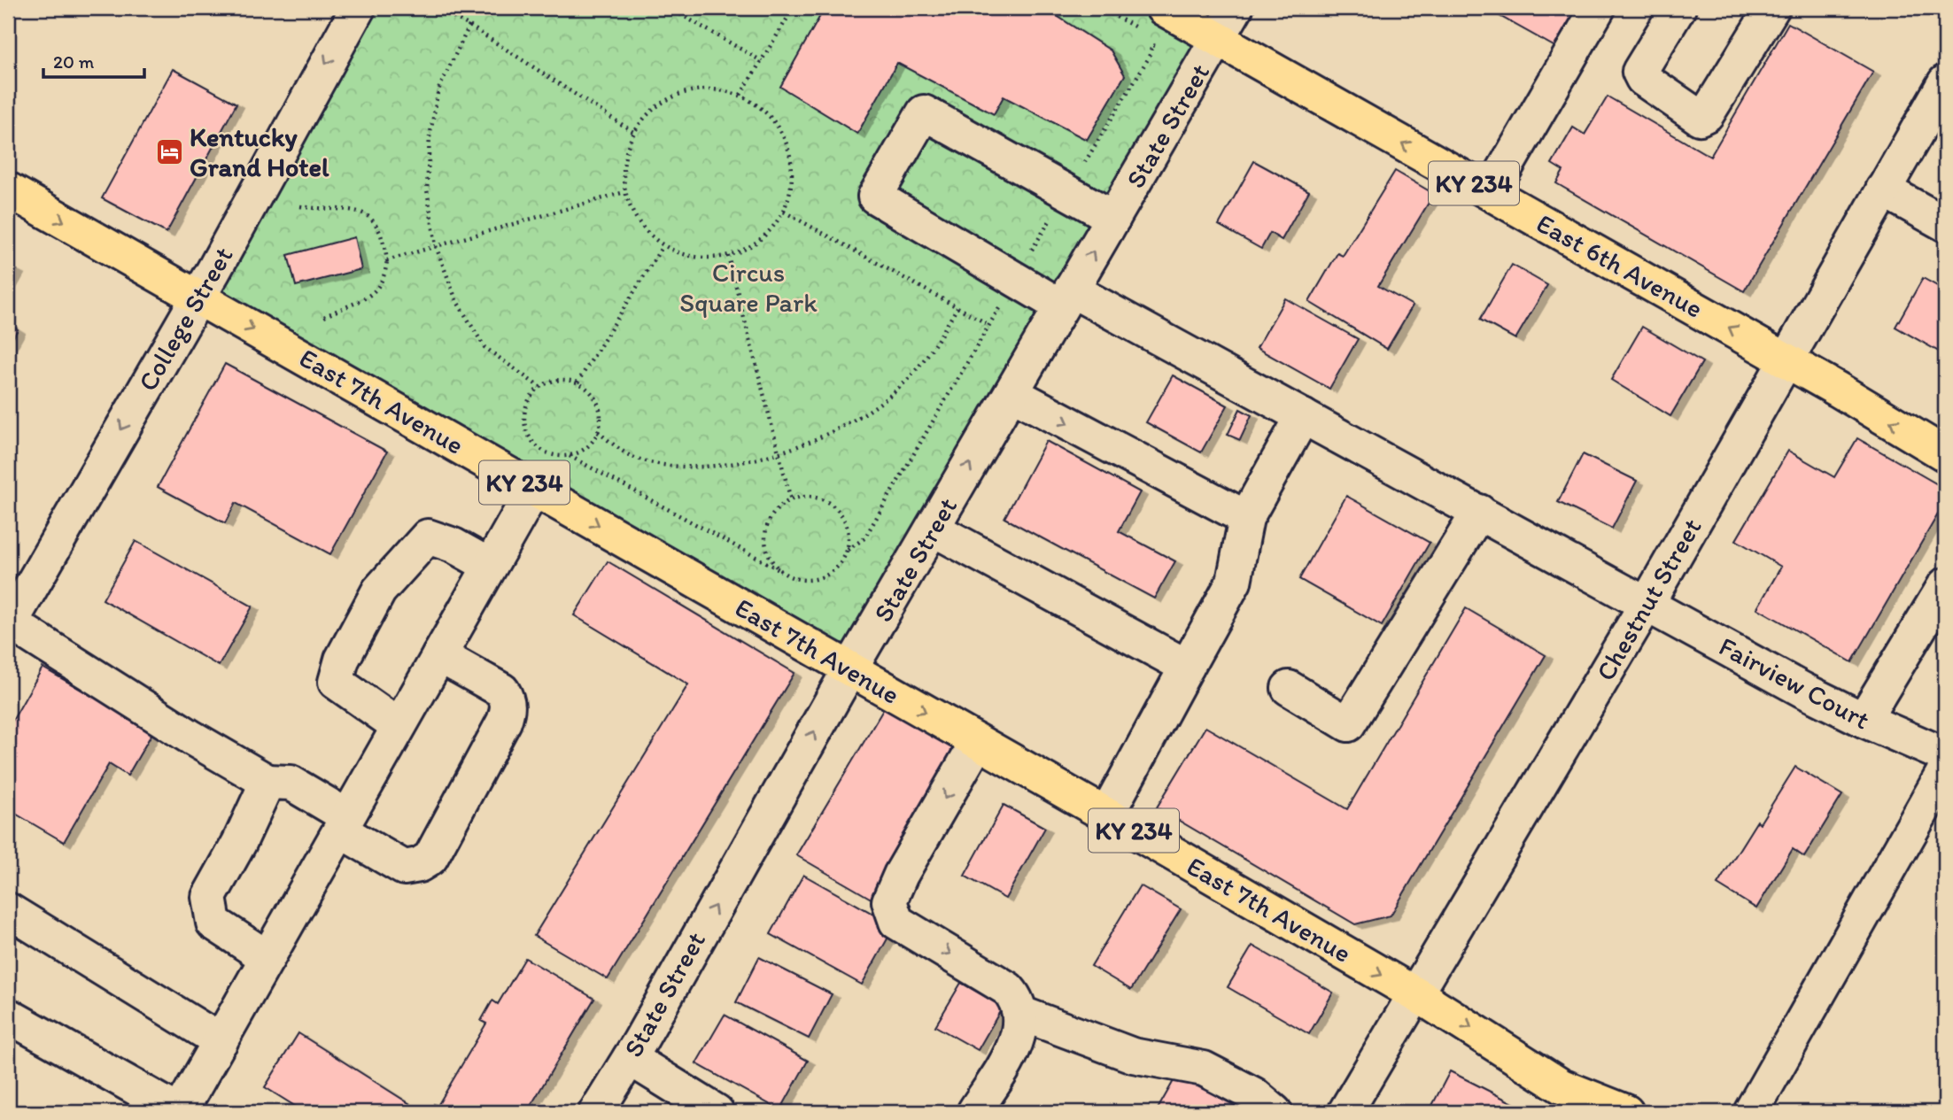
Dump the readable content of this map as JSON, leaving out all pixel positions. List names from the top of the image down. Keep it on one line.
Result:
{"streets":{"main road":["KY 234","East 6th Avenue","East 7th Avenue"],"street":["State Street","College Street","Chestnut Street","Fairview Court"]},"crossings":[["State Street","East 6th Avenue"],["State Street","East 7th Avenue"],["State Street","Fairview Court"],["East 6th Avenue","Chestnut Street"],["College Street","East 7th Avenue"],["East 7th Avenue","Chestnut Street"],["Chestnut Street","Fairview Court"]],"one_way":["State Street","East 6th Avenue","College Street","East 7th Avenue"],"parks":["Circus Square Park"],"places":{"hotel":["Kentucky Grand Hotel"]},"scale_bar":"20 m"}
